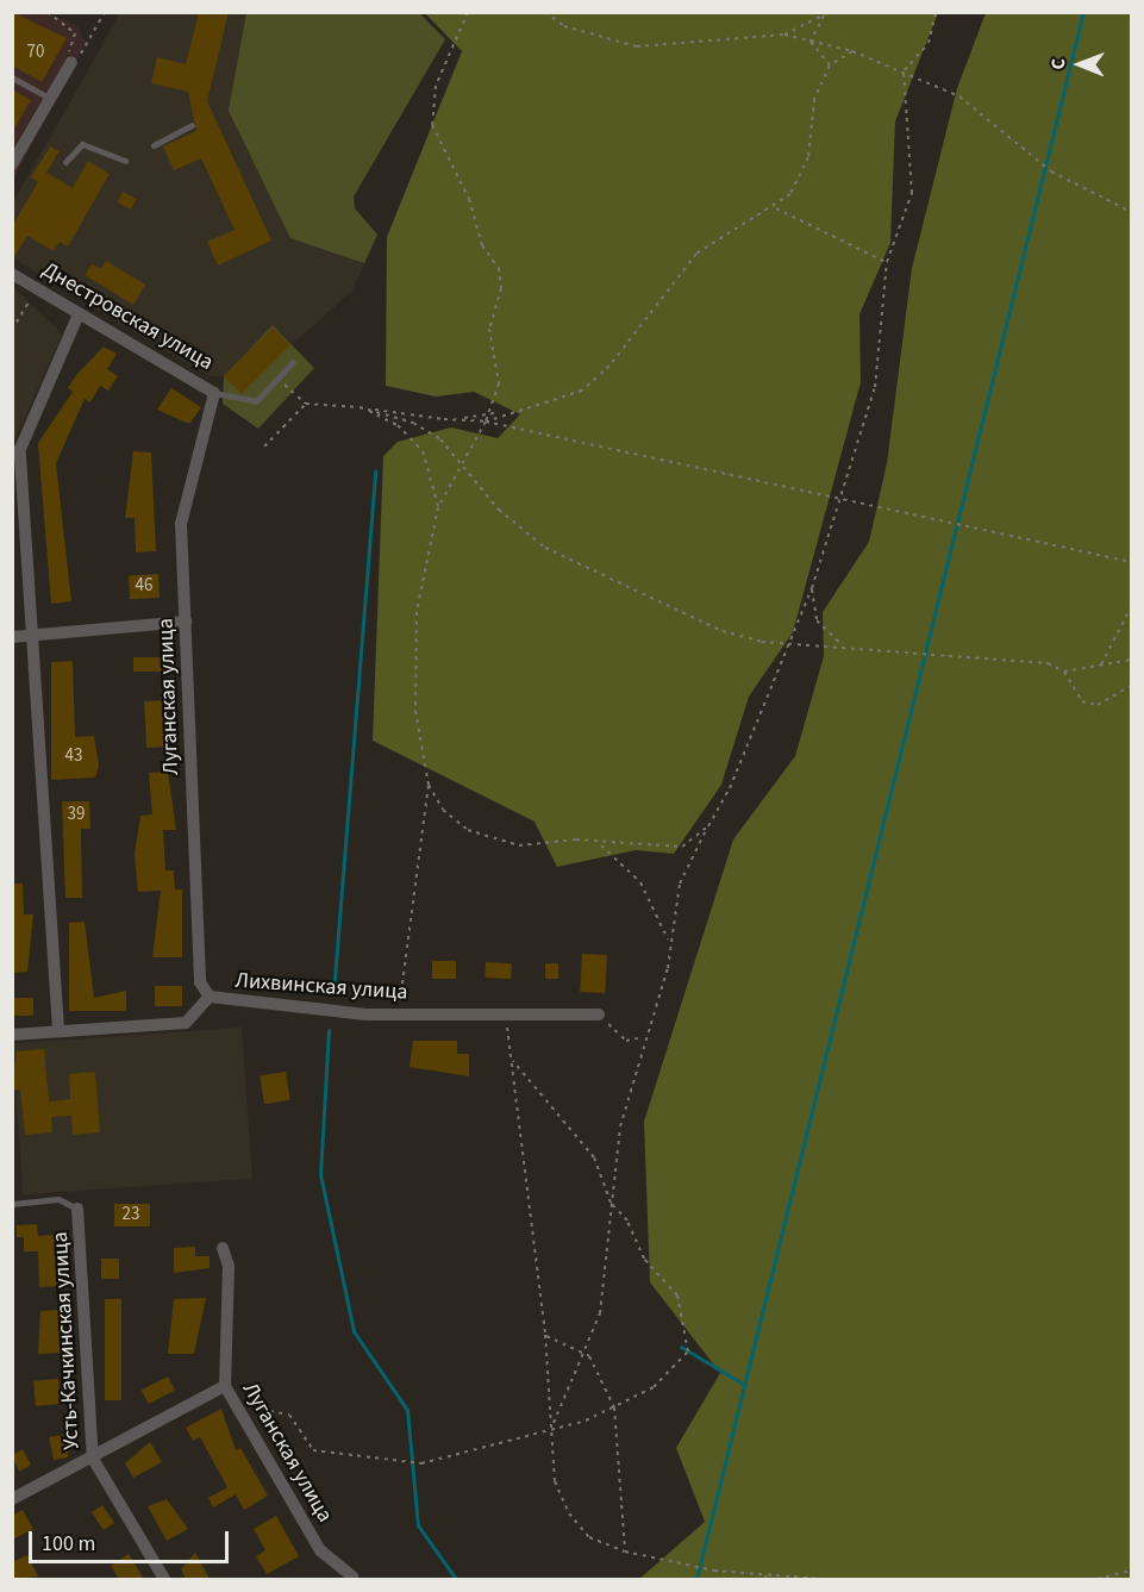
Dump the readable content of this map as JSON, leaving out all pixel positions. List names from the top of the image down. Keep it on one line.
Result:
{"streets":{"street":["Днестровская улица","Луганская улица","Лихвинская улица","Усть-Качкинская улица"]},"crossings":[["Днестровская улица","Луганская улица"],["Луганская улица","Лихвинская улица"]],"house_numbers":["70","46","43","39","23"],"scale_bar":"100 m","north":"left"}
